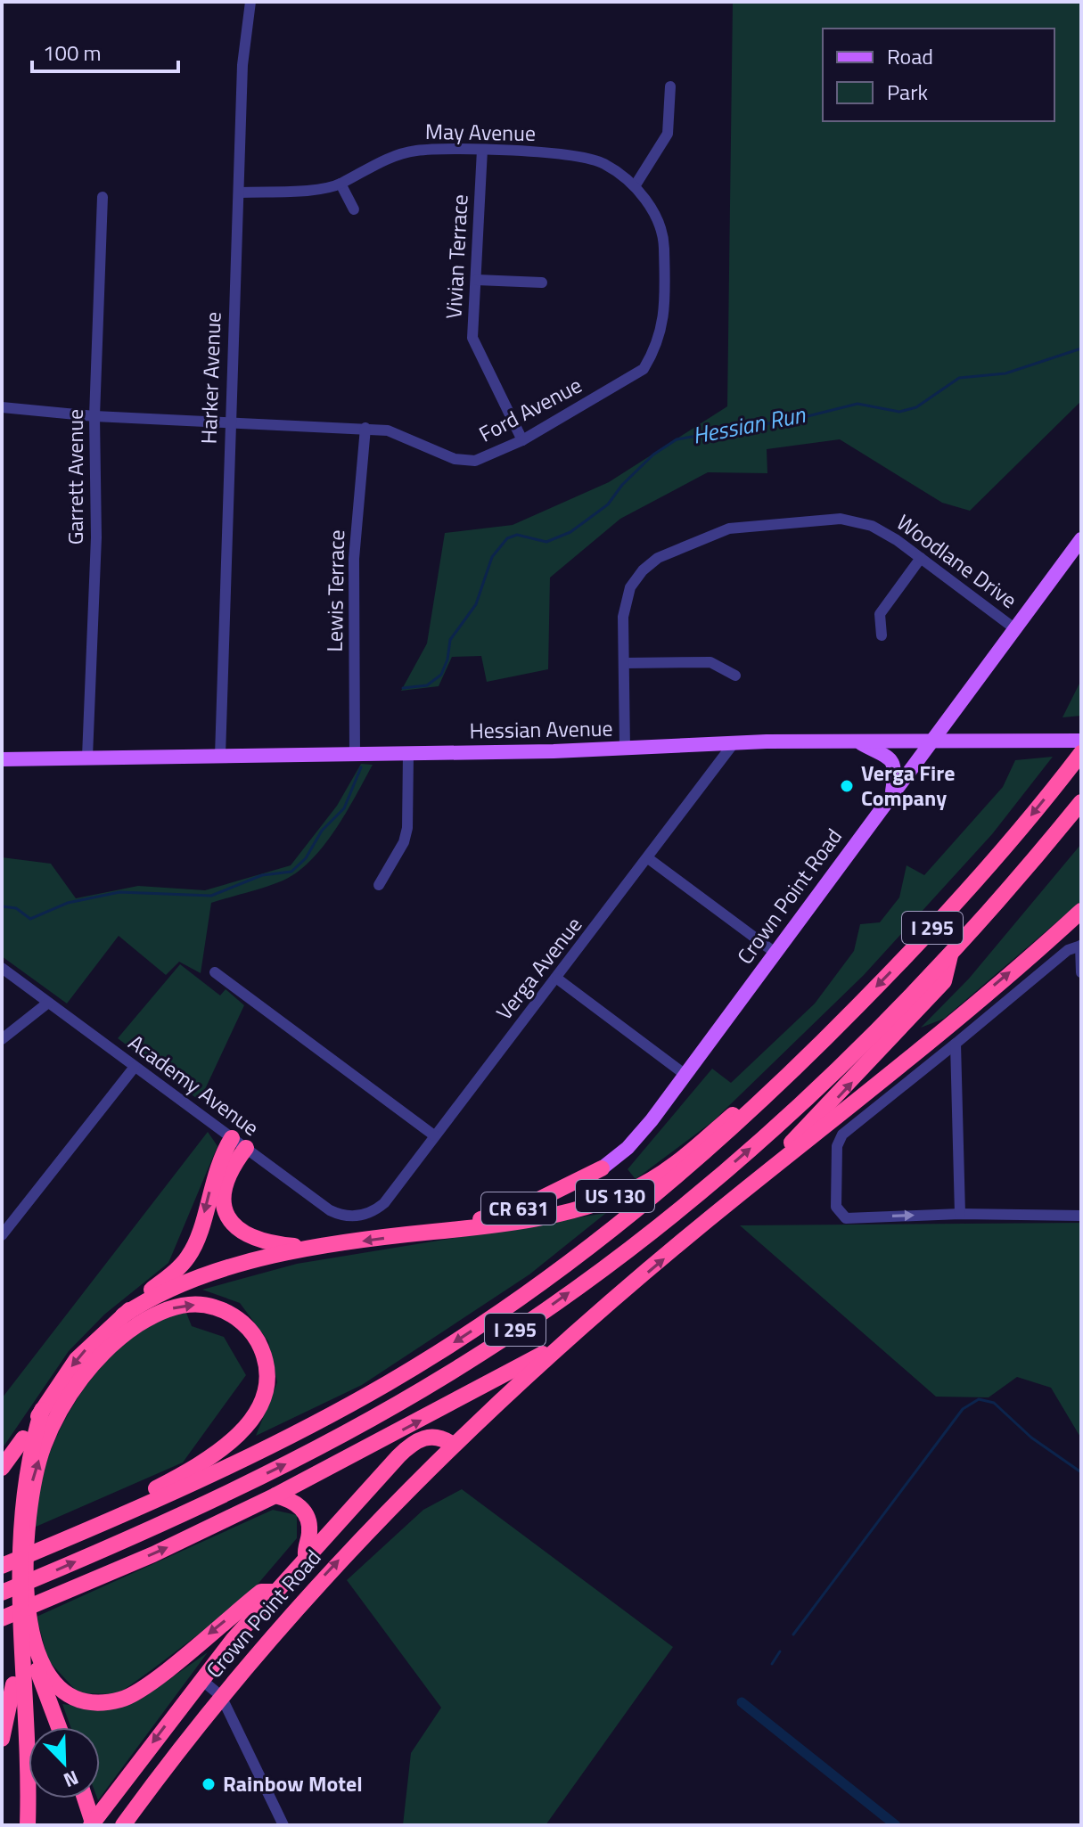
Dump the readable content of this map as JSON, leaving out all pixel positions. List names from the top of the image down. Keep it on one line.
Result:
{"streets":{"highway":["Crown Point Road","I 295","US 130","CR 631"],"main road":["Hessian Avenue"],"street":["May Avenue","Vivian Terrace","Harker Avenue","Ford Avenue","Garrett Avenue","Woodlane Drive","Lewis Terrace","Verga Avenue","Academy Avenue"]},"crossings":[["May Avenue","Vivian Terrace"],["May Avenue","Harker Avenue"],["May Avenue","Ford Avenue"],["Vivian Terrace","Ford Avenue"],["Harker Avenue","Ford Avenue"],["Harker Avenue","Hessian Avenue"],["Ford Avenue","Garrett Avenue"],["Ford Avenue","Lewis Terrace"],["Garrett Avenue","Hessian Avenue"],["Woodlane Drive","Hessian Avenue"],["Woodlane Drive","Crown Point Road"],["Lewis Terrace","Hessian Avenue"],["Hessian Avenue","Crown Point Road"],["Hessian Avenue","Verga Avenue"],["Crown Point Road","CR 631"],["I 295","US 130"],["Verga Avenue","Academy Avenue"],["US 130","CR 631"]],"water":["Hessian Run"],"places":["Verga Fire Company","Rainbow Motel"],"legend":["Road","Park"],"scale_bar":"100 m","north":"bottom right"}
